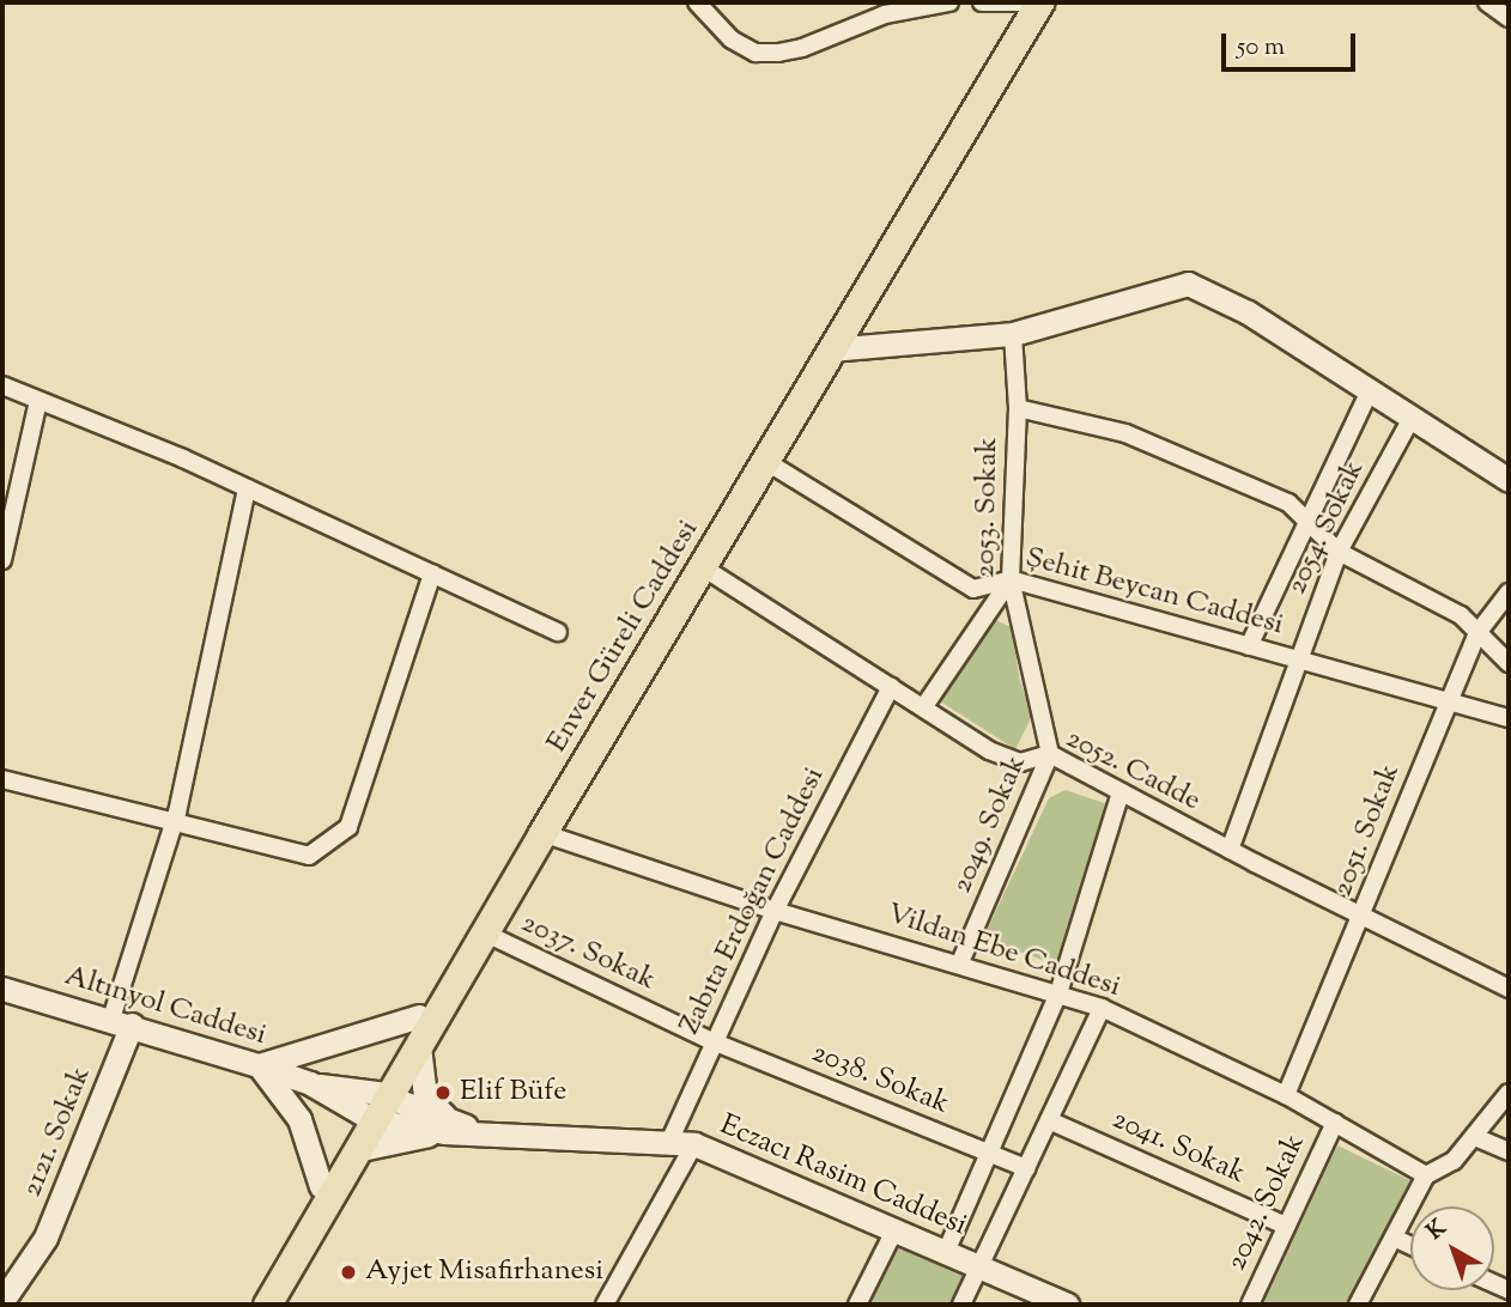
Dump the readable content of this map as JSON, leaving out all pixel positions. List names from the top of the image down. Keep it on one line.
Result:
{"streets":{"main road":["Enver Güreli Caddesi","Altınyol Caddesi","2121. Sokak","Eczacı Rasim Caddesi"],"street":["2053. Sokak","2054. Sokak","Şehit Beycan Caddesi","2052. Cadde","2049. Sokak","2051. Sokak","Zabıta Erdoğan Caddesi","Vildan Ebe Caddesi","2037. Sokak","2038. Sokak","2041. Sokak","2042. Sokak"]},"crossings":[["2053. Sokak","Şehit Beycan Caddesi"],["2053. Sokak","2052. Cadde"],["2053. Sokak","2049. Sokak"],["2054. Sokak","Şehit Beycan Caddesi"],["2054. Sokak","2052. Cadde"],["Şehit Beycan Caddesi","Enver Güreli Caddesi"],["Şehit Beycan Caddesi","2051. Sokak"],["Enver Güreli Caddesi","2052. Cadde"],["Enver Güreli Caddesi","Vildan Ebe Caddesi"],["Enver Güreli Caddesi","2037. Sokak"],["Enver Güreli Caddesi","Altınyol Caddesi"],["2052. Cadde","2049. Sokak"],["2052. Cadde","2051. Sokak"],["2052. Cadde","Zabıta Erdoğan Caddesi"],["2049. Sokak","Vildan Ebe Caddesi"],["2051. Sokak","Vildan Ebe Caddesi"],["Zabıta Erdoğan Caddesi","Vildan Ebe Caddesi"],["Zabıta Erdoğan Caddesi","2037. Sokak"],["Zabıta Erdoğan Caddesi","2038. Sokak"],["Zabıta Erdoğan Caddesi","Eczacı Rasim Caddesi"],["Vildan Ebe Caddesi","2042. Sokak"],["2037. Sokak","2038. Sokak"],["Altınyol Caddesi","2121. Sokak"],["Altınyol Caddesi","Eczacı Rasim Caddesi"],["2041. Sokak","2042. Sokak"]],"places":["Elif Büfe","Ayjet Misafirhanesi"],"scale_bar":"50 m","north":"top left"}
